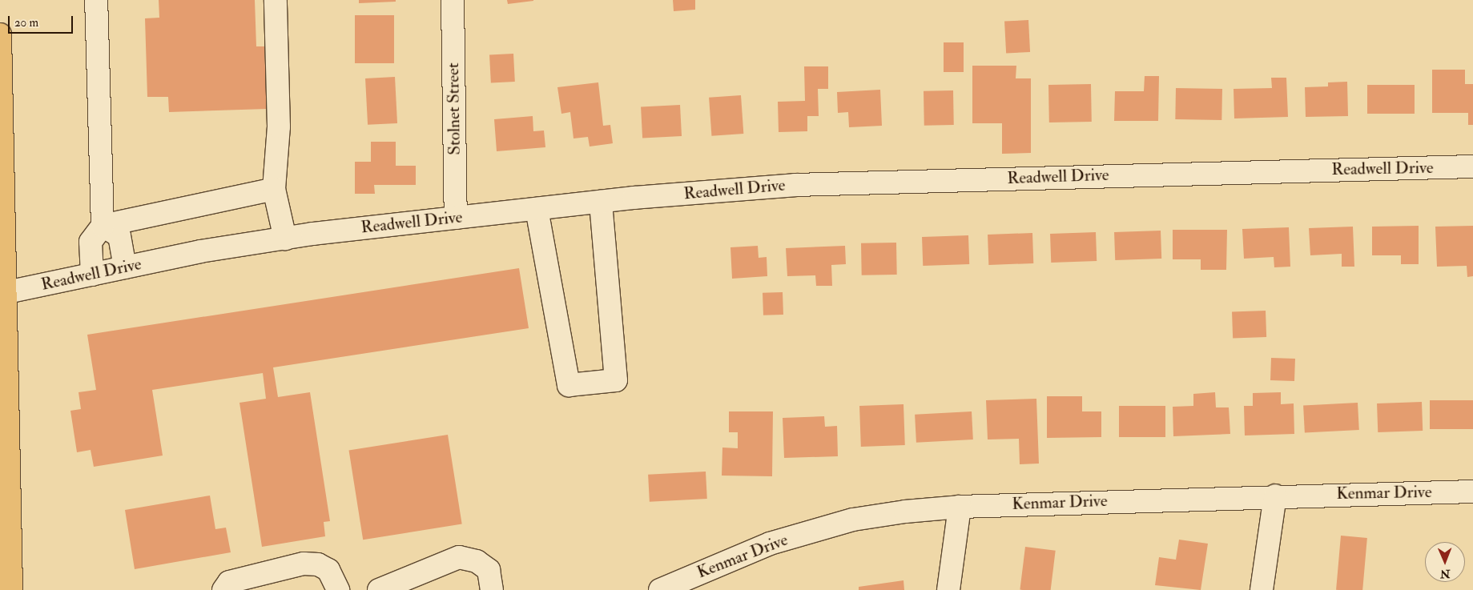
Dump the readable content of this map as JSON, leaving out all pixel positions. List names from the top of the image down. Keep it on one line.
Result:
{"streets":{"street":["Stolnet Street","Readwell Drive","Kenmar Drive"]},"crossings":[["Stolnet Street","Readwell Drive"]],"scale_bar":"20 m","north":"bottom"}
